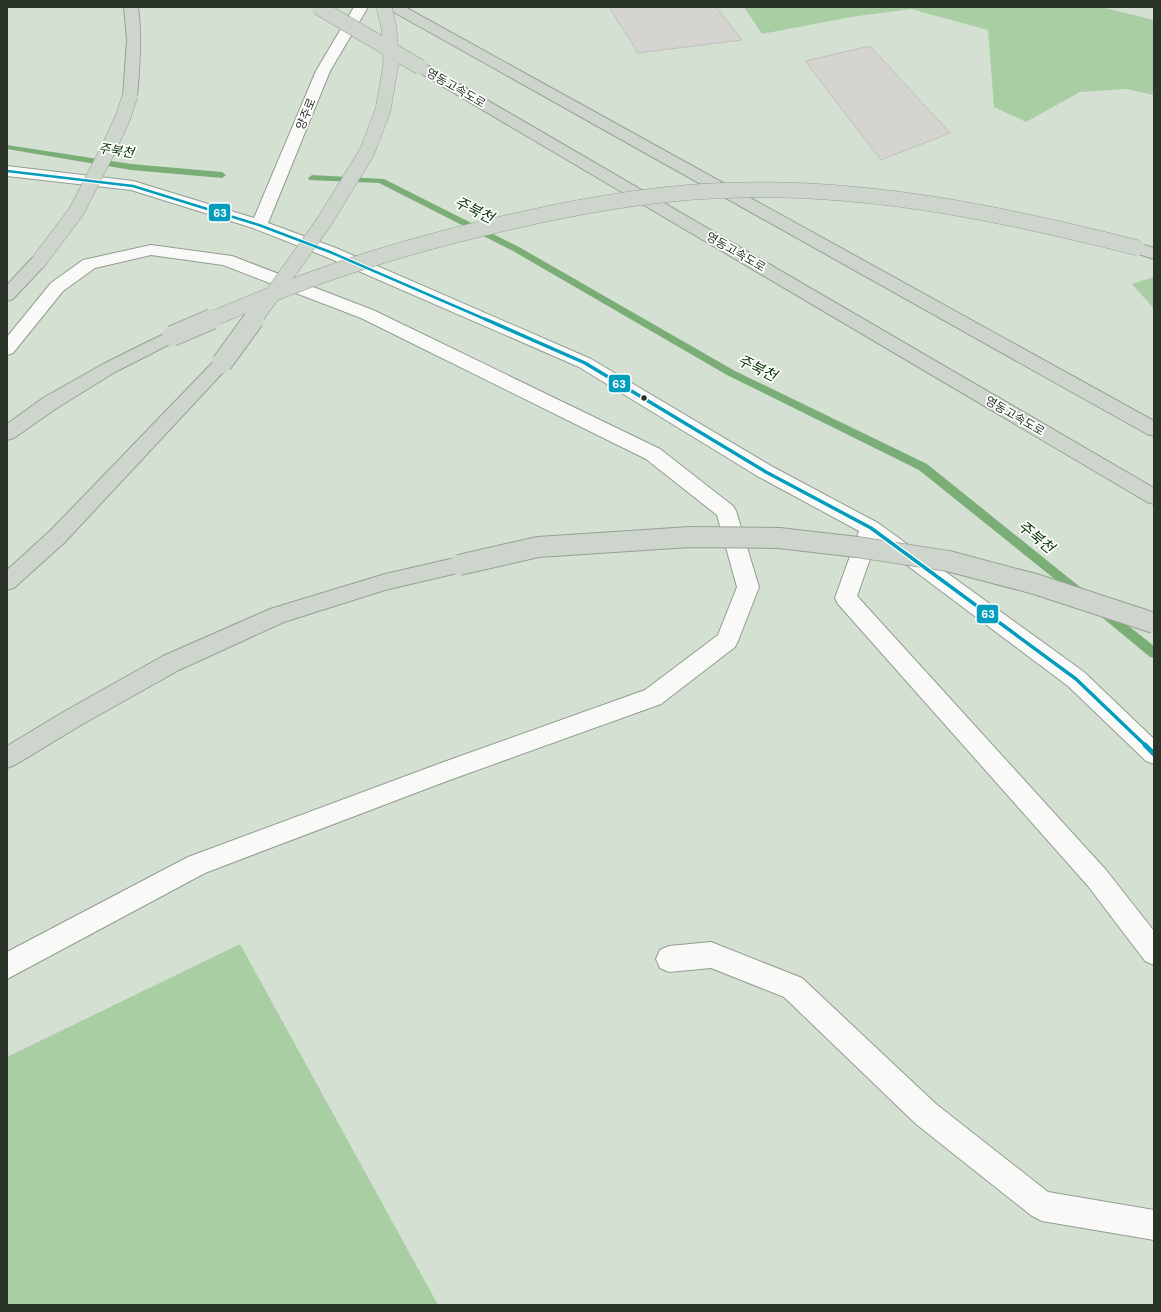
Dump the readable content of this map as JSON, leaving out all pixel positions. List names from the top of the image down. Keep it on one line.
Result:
{"streets":{"highway":["영동고속도로"],"street":["양주로"]},"water":["주북천"],"lines":["transit line 63"]}
